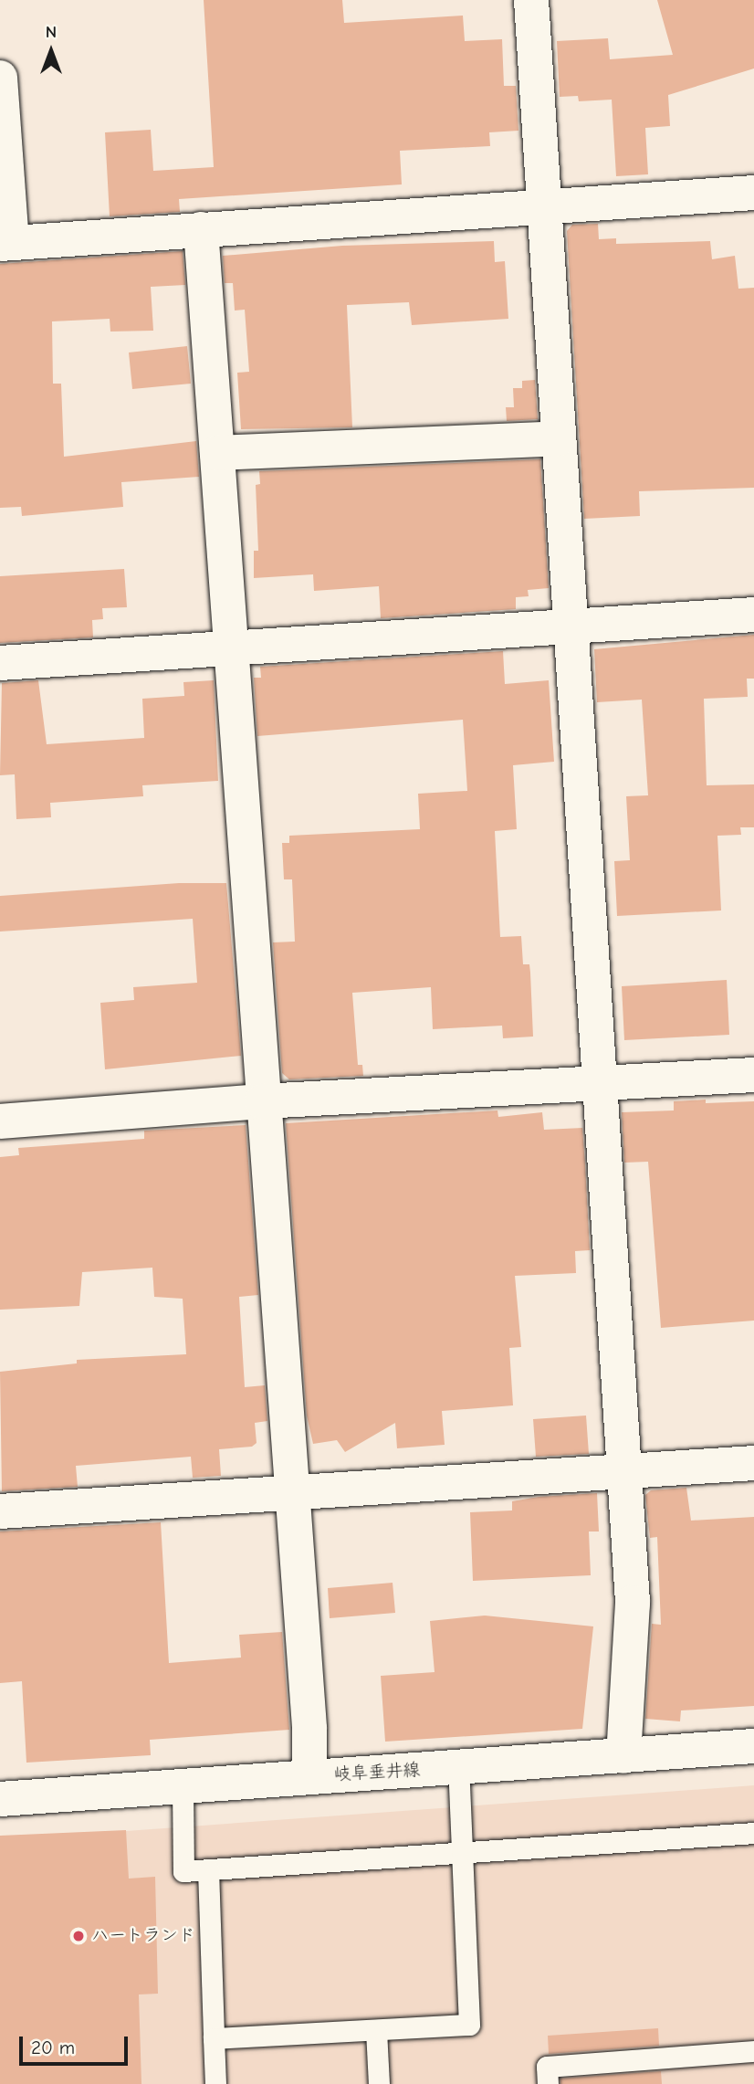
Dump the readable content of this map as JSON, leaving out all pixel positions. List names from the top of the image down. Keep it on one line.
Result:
{"streets":{"street":["岐阜垂井線"]},"places":["ハートランド"],"scale_bar":"20 m","north":"top"}
